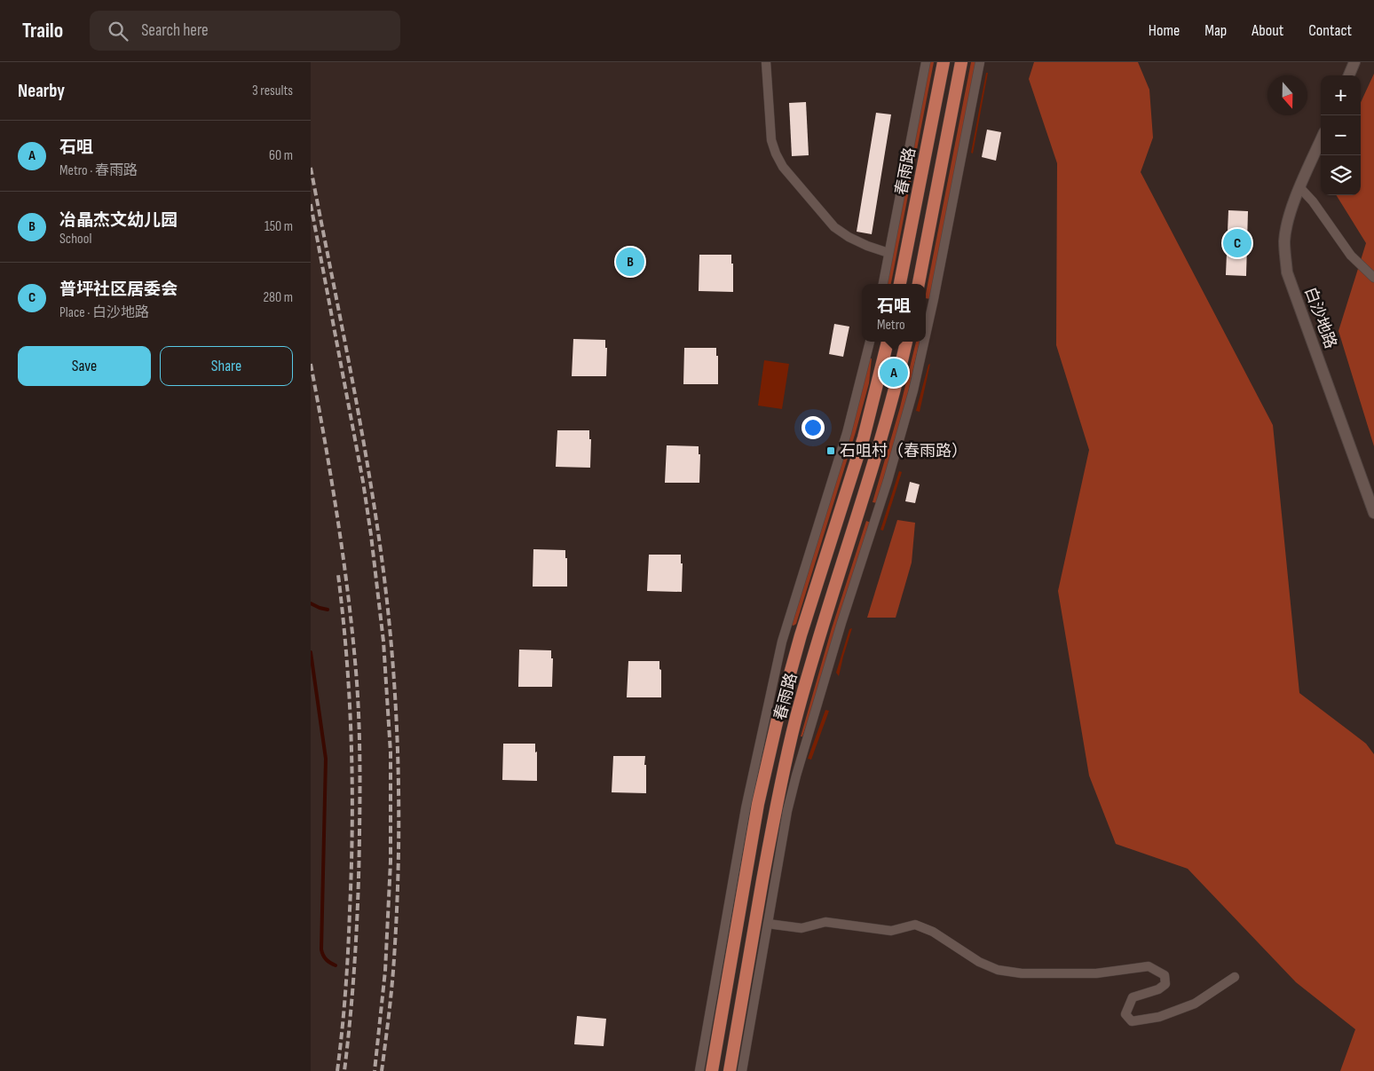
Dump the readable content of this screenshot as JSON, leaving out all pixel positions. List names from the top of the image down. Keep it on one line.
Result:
{"streets":{"main road":["春雨路"],"street":["白沙地路"]},"places":{"transit":["石咀村（春雨路）"]},"north":"bottom","page":{"header":"Trailo","search":"Search here","nav":["Home","Map","About","Contact"],"heading":["Nearby","3 results"],"map_buttons":["+","−"],"list":[{"mark":"A","name":"石咀","note":"Metro · 春雨路","value":"60 m"},{"mark":"B","name":"冶晶杰文幼儿园","note":"School","value":"150 m"},{"mark":"C","name":"普坪社区居委会","note":"Place · 白沙地路","value":"280 m"}],"pins":["C","B","A"],"popup":["石咀","Metro"],"buttons":["Save","Share"]}}
